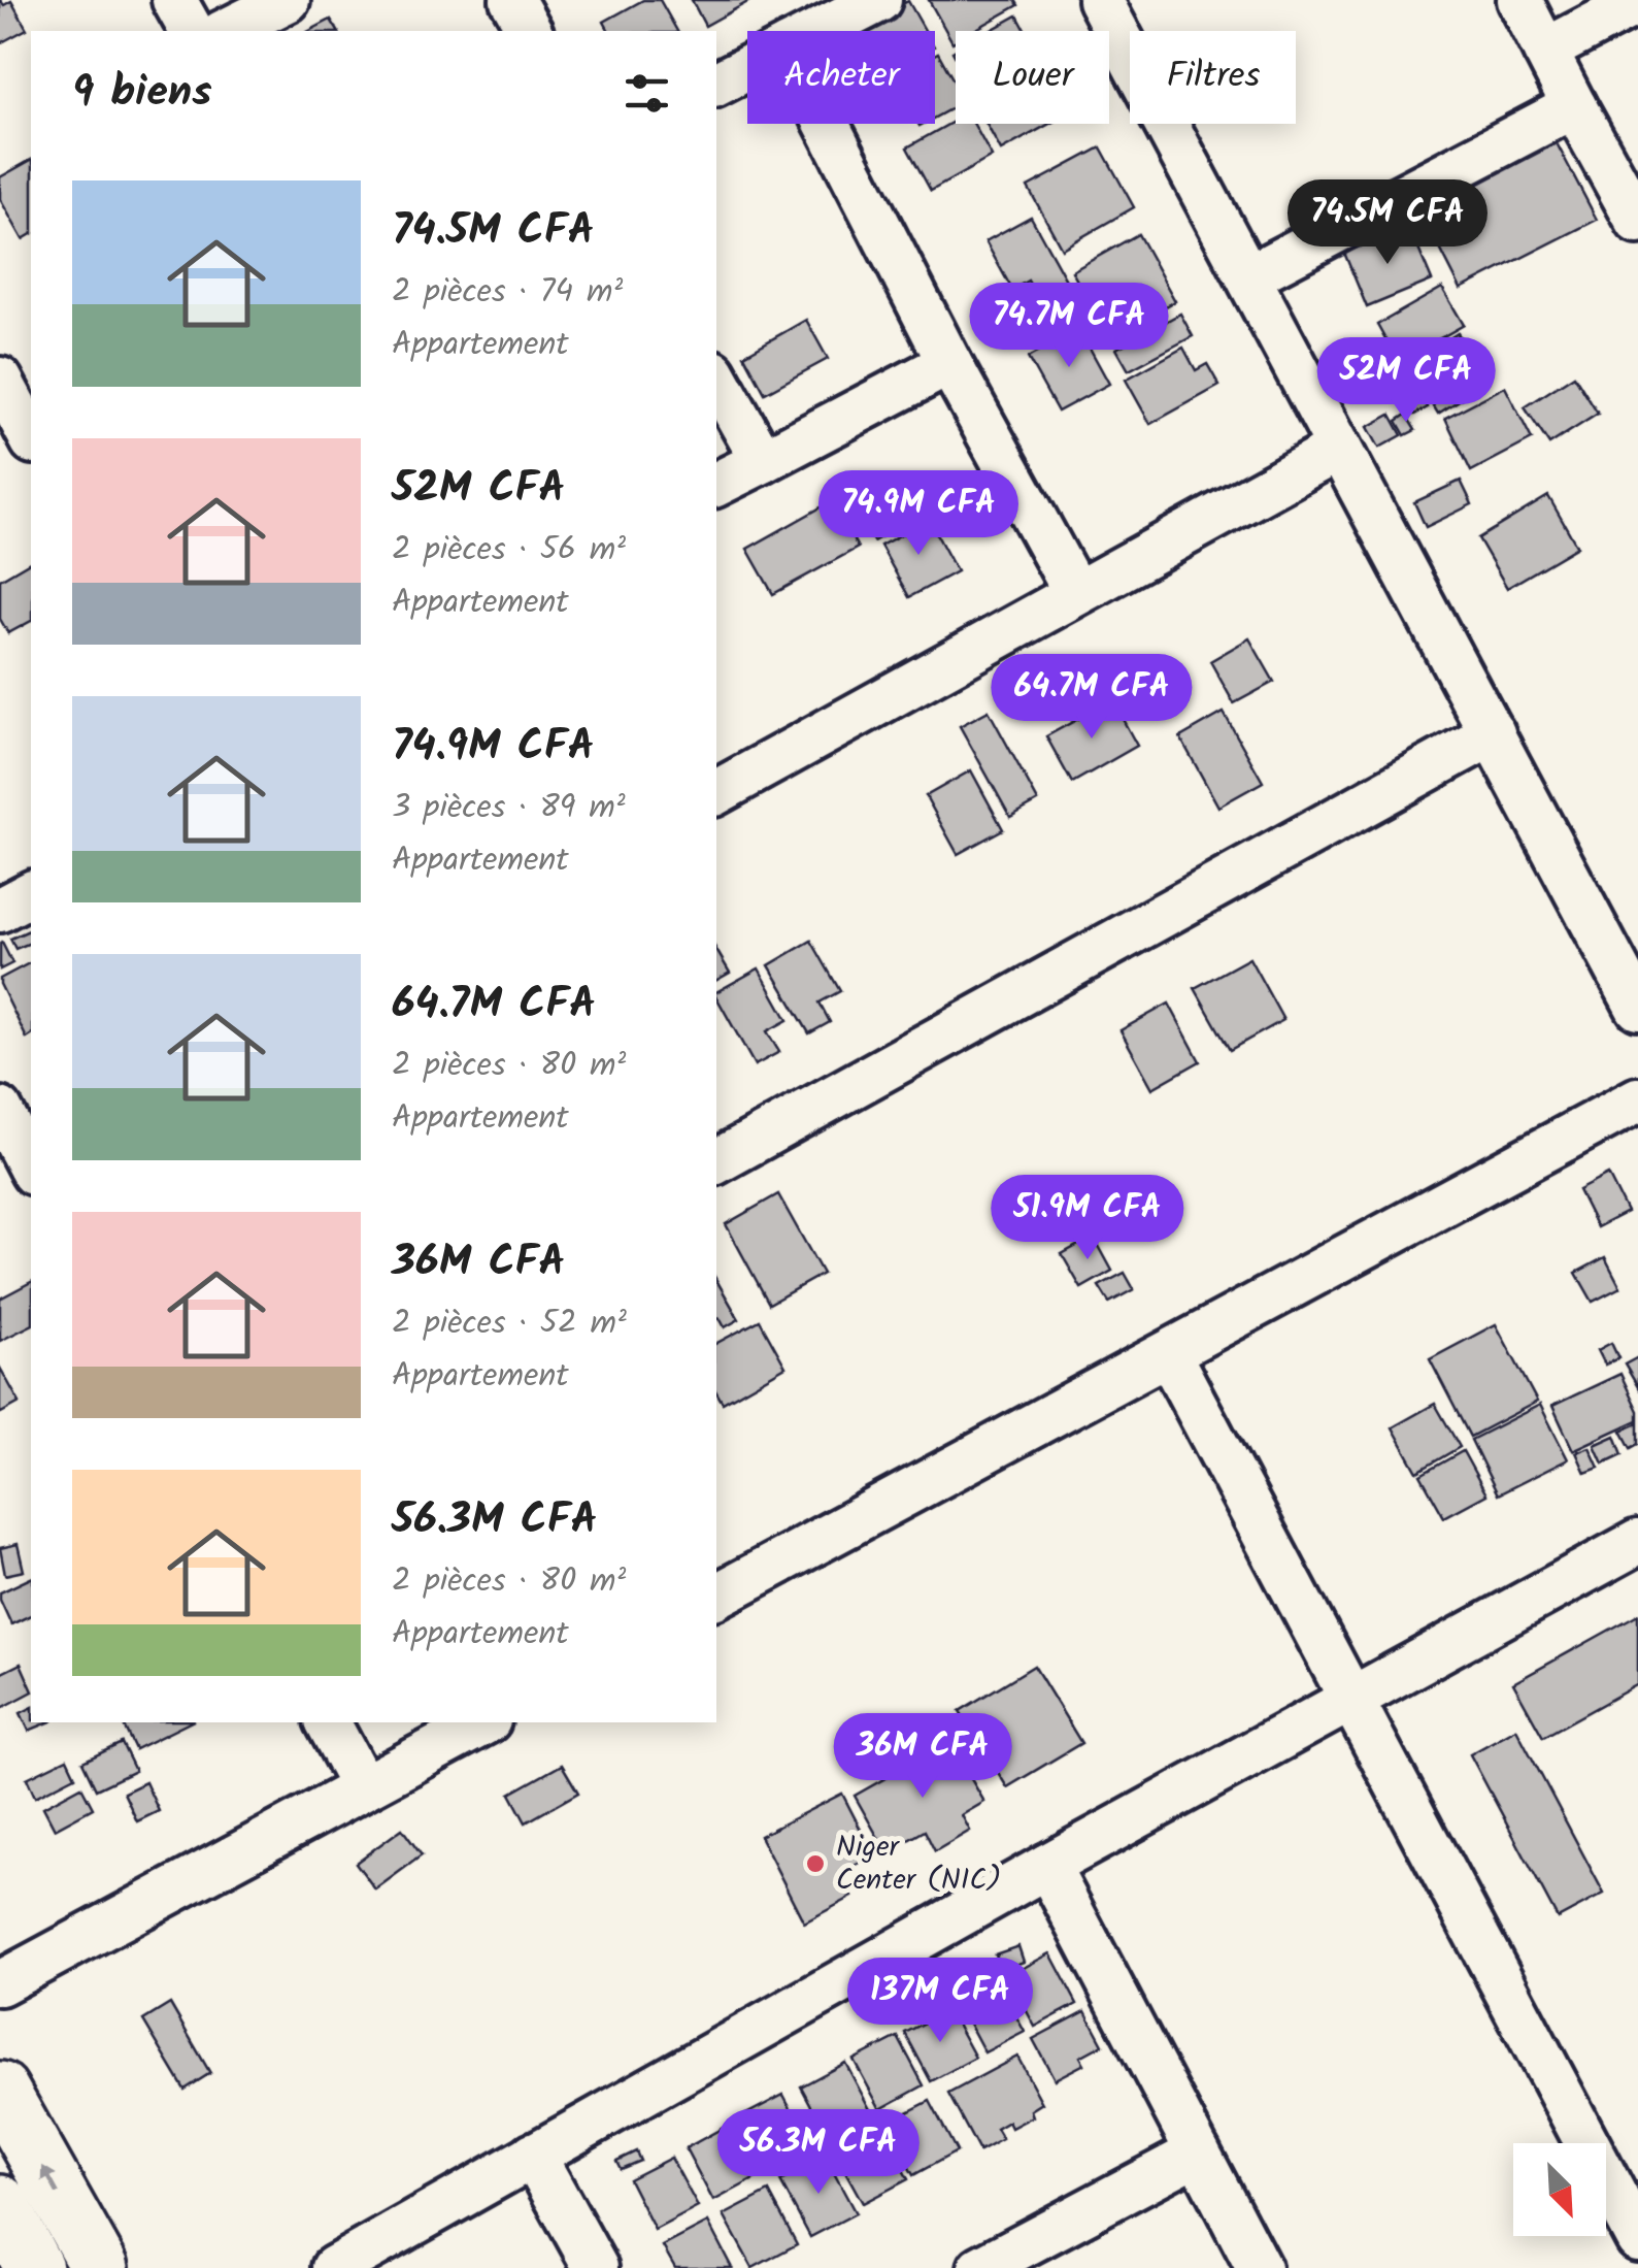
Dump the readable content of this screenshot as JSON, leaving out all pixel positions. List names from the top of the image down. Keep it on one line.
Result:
{"places":["Niger Center (NIC)"],"north":"bottom right","page":{"chip":["Acheter","Louer","Filtres"],"heading":"9 biens","list":[{"name":"74.5M CFA","note":"2 pièces · 74 m² · Appartement"},{"name":"52M CFA","note":"2 pièces · 56 m² · Appartement"},{"name":"74.9M CFA","note":"3 pièces · 89 m² · Appartement"},{"name":"64.7M CFA","note":"2 pièces · 80 m² · Appartement"},{"name":"36M CFA","note":"2 pièces · 52 m² · Appartement"},{"name":"56.3M CFA","note":"2 pièces · 80 m² · Appartement"}],"price":["74.5M CFA","74.7M CFA","52M CFA","74.9M CFA","64.7M CFA","51.9M CFA","36M CFA","137M CFA","56.3M CFA"]}}
